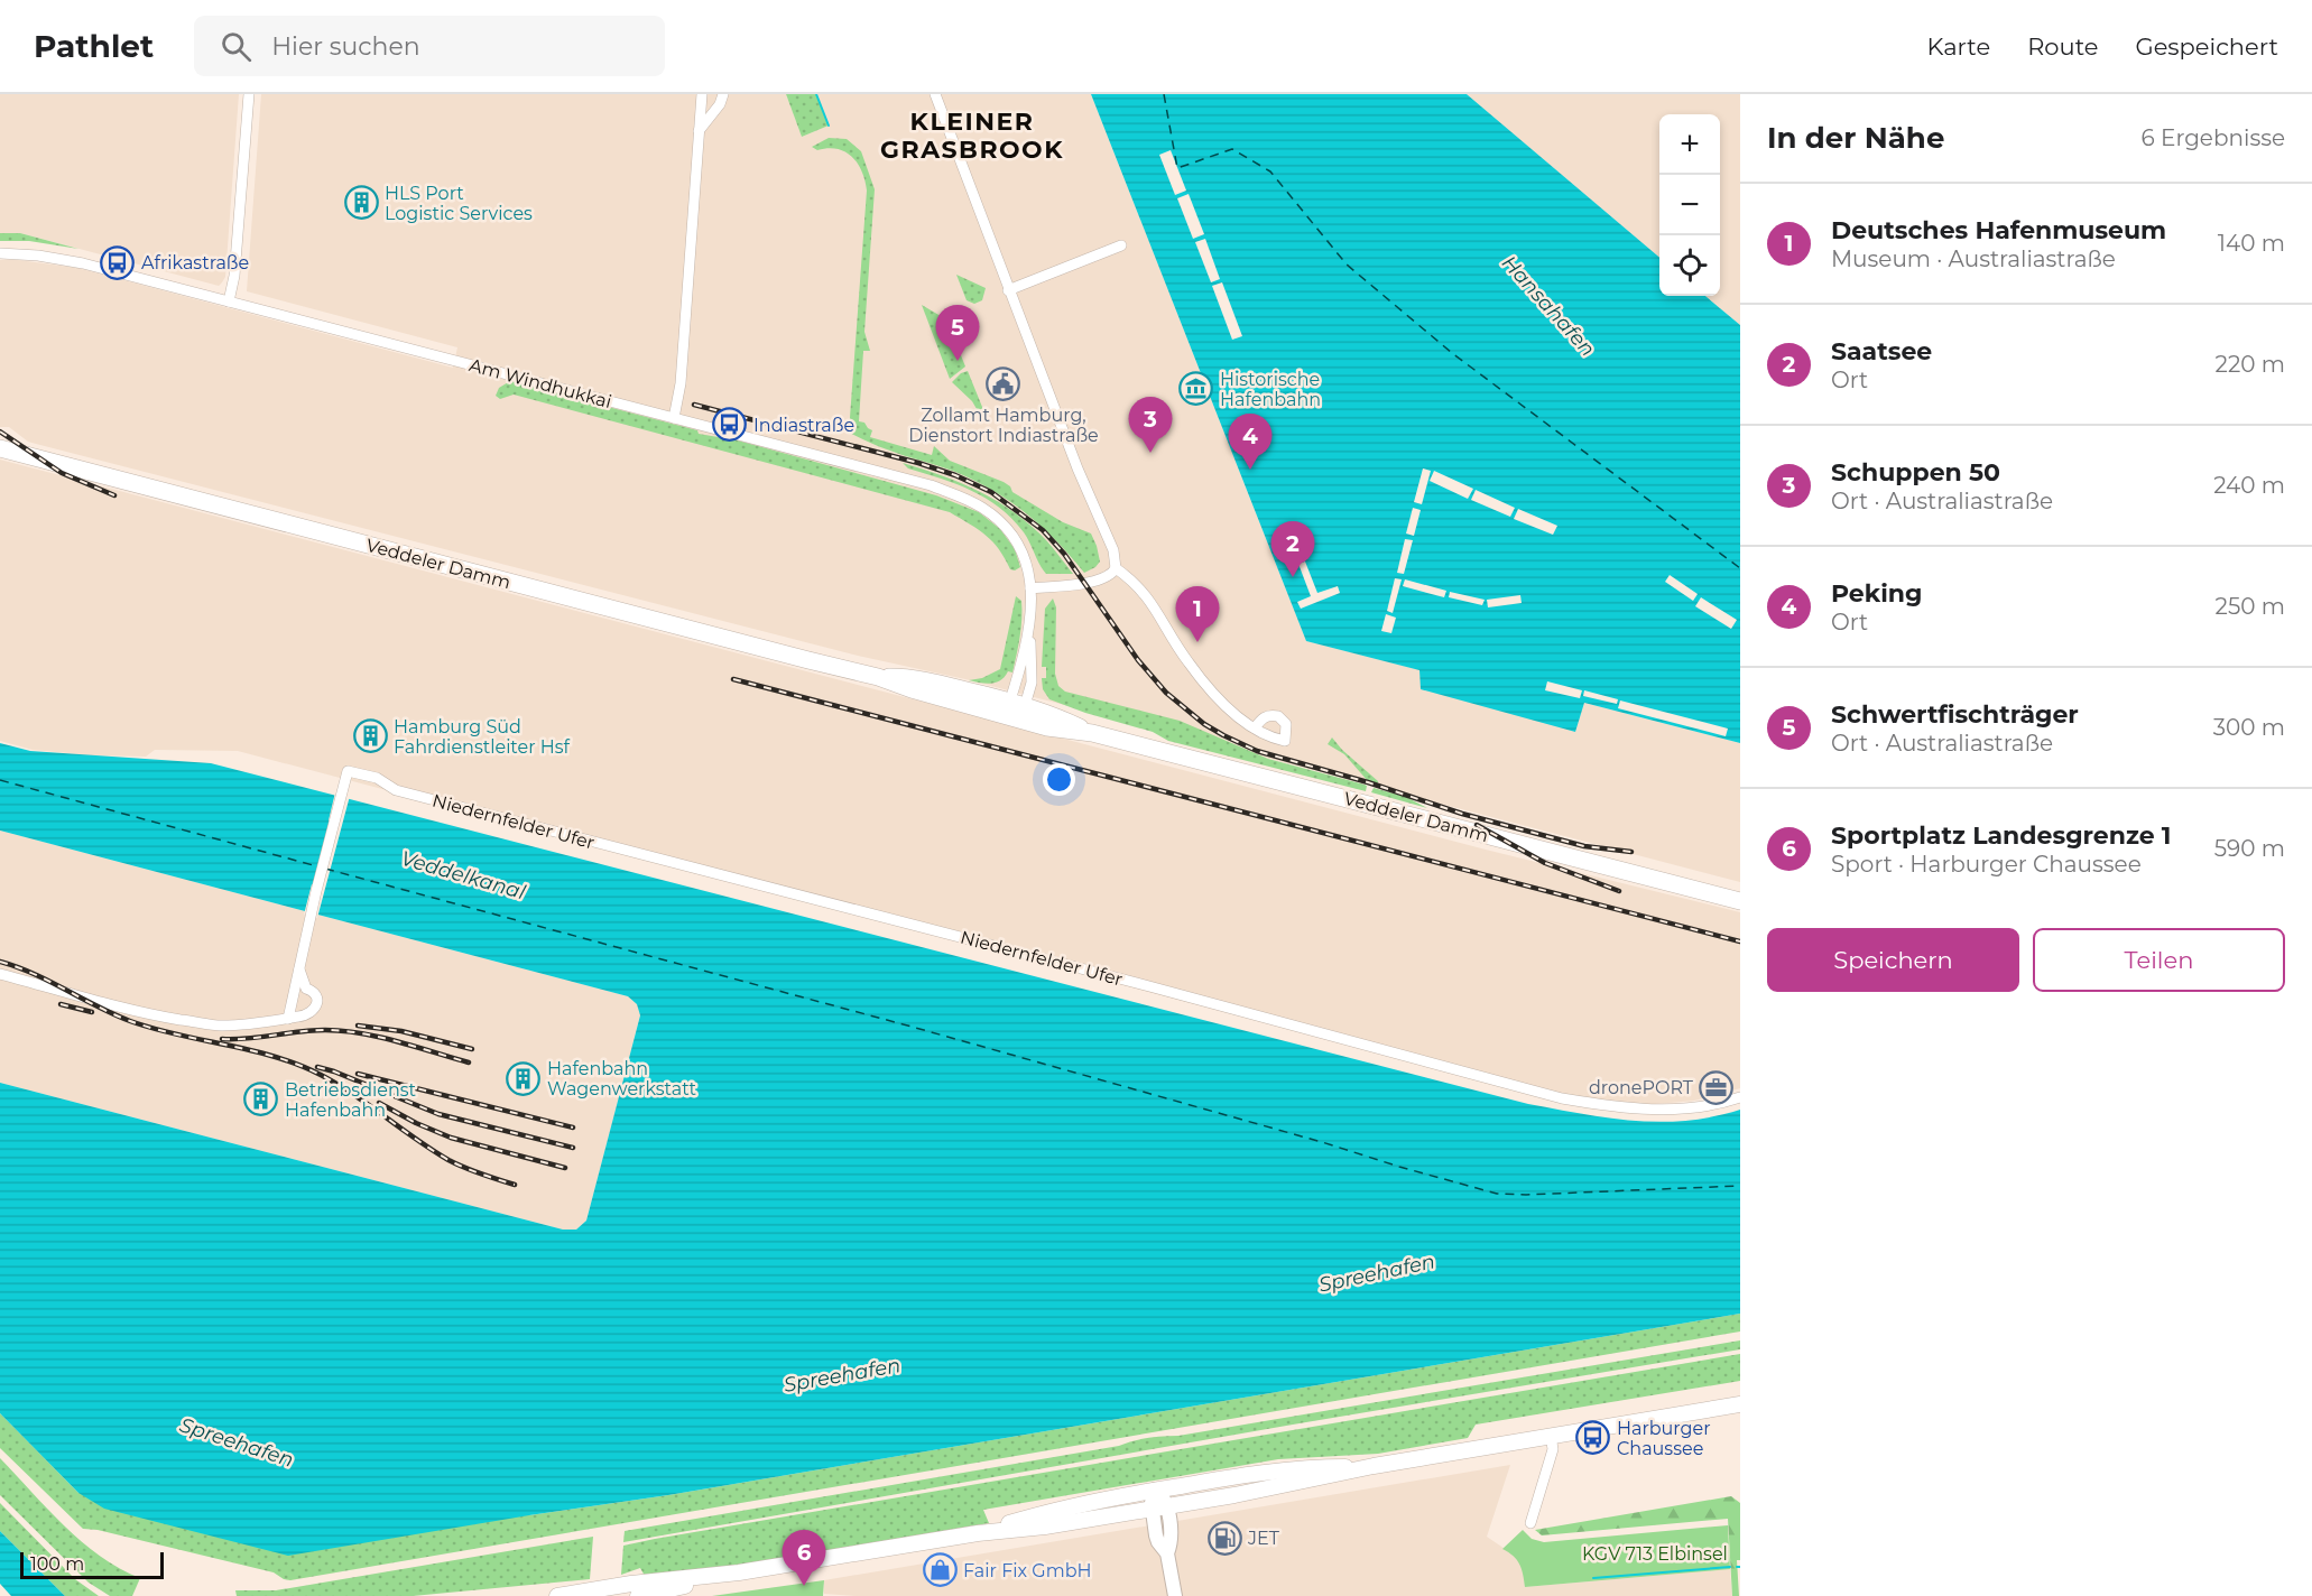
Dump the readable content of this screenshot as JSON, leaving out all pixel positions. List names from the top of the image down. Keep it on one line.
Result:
{"streets":{"main road":["Veddeler Damm"],"street":["Am Windhukkai","Niedernfelder Ufer"]},"crossings":[["Am Windhukkai","Veddeler Damm"]],"districts":["KLEINER GRASBROOK"],"water":["Hansahafen","Veddelkanal","Spreehafen"],"parks":["KGV 713 Elbinsel"],"places":{"building":["HLS Port Logistic Services","Hamburg Süd Fahrdienstleiter Hsf","Hafenbahn Wagenwerkstatt","Betriebsdienst Hafenbahn"],"bus stop":["Afrikastraße","Indiastraße","Harburger Chaussee"],"public building":["Zollamt Hamburg, Dienstort Indiastraße"],"museum":["Historische Hafenbahn"],"office":["dronePORT"],"fuel station":["JET"],"shop":["Fair Fix GmbH"]},"scale_bar":"100 m","page":{"header":"Pathlet","search":"Hier suchen","nav":["Karte","Route","Gespeichert"],"heading":["In der Nähe","6 Ergebnisse"],"map_buttons":["+","−"],"list":[{"mark":"1","name":"Deutsches Hafenmuseum","note":"Museum · Australiastraße","value":"140 m"},{"mark":"2","name":"Saatsee","note":"Ort","value":"220 m"},{"mark":"3","name":"Schuppen 50","note":"Ort · Australiastraße","value":"240 m"},{"mark":"4","name":"Peking","note":"Ort","value":"250 m"},{"mark":"5","name":"Schwertfischträger","note":"Ort · Australiastraße","value":"300 m"},{"mark":"6","name":"Sportplatz Landesgrenze 1","note":"Sport · Harburger Chaussee","value":"590 m"}],"pins":["5","3","4","2","1","6"],"buttons":["Speichern","Teilen"],"scale":"100 m"}}
